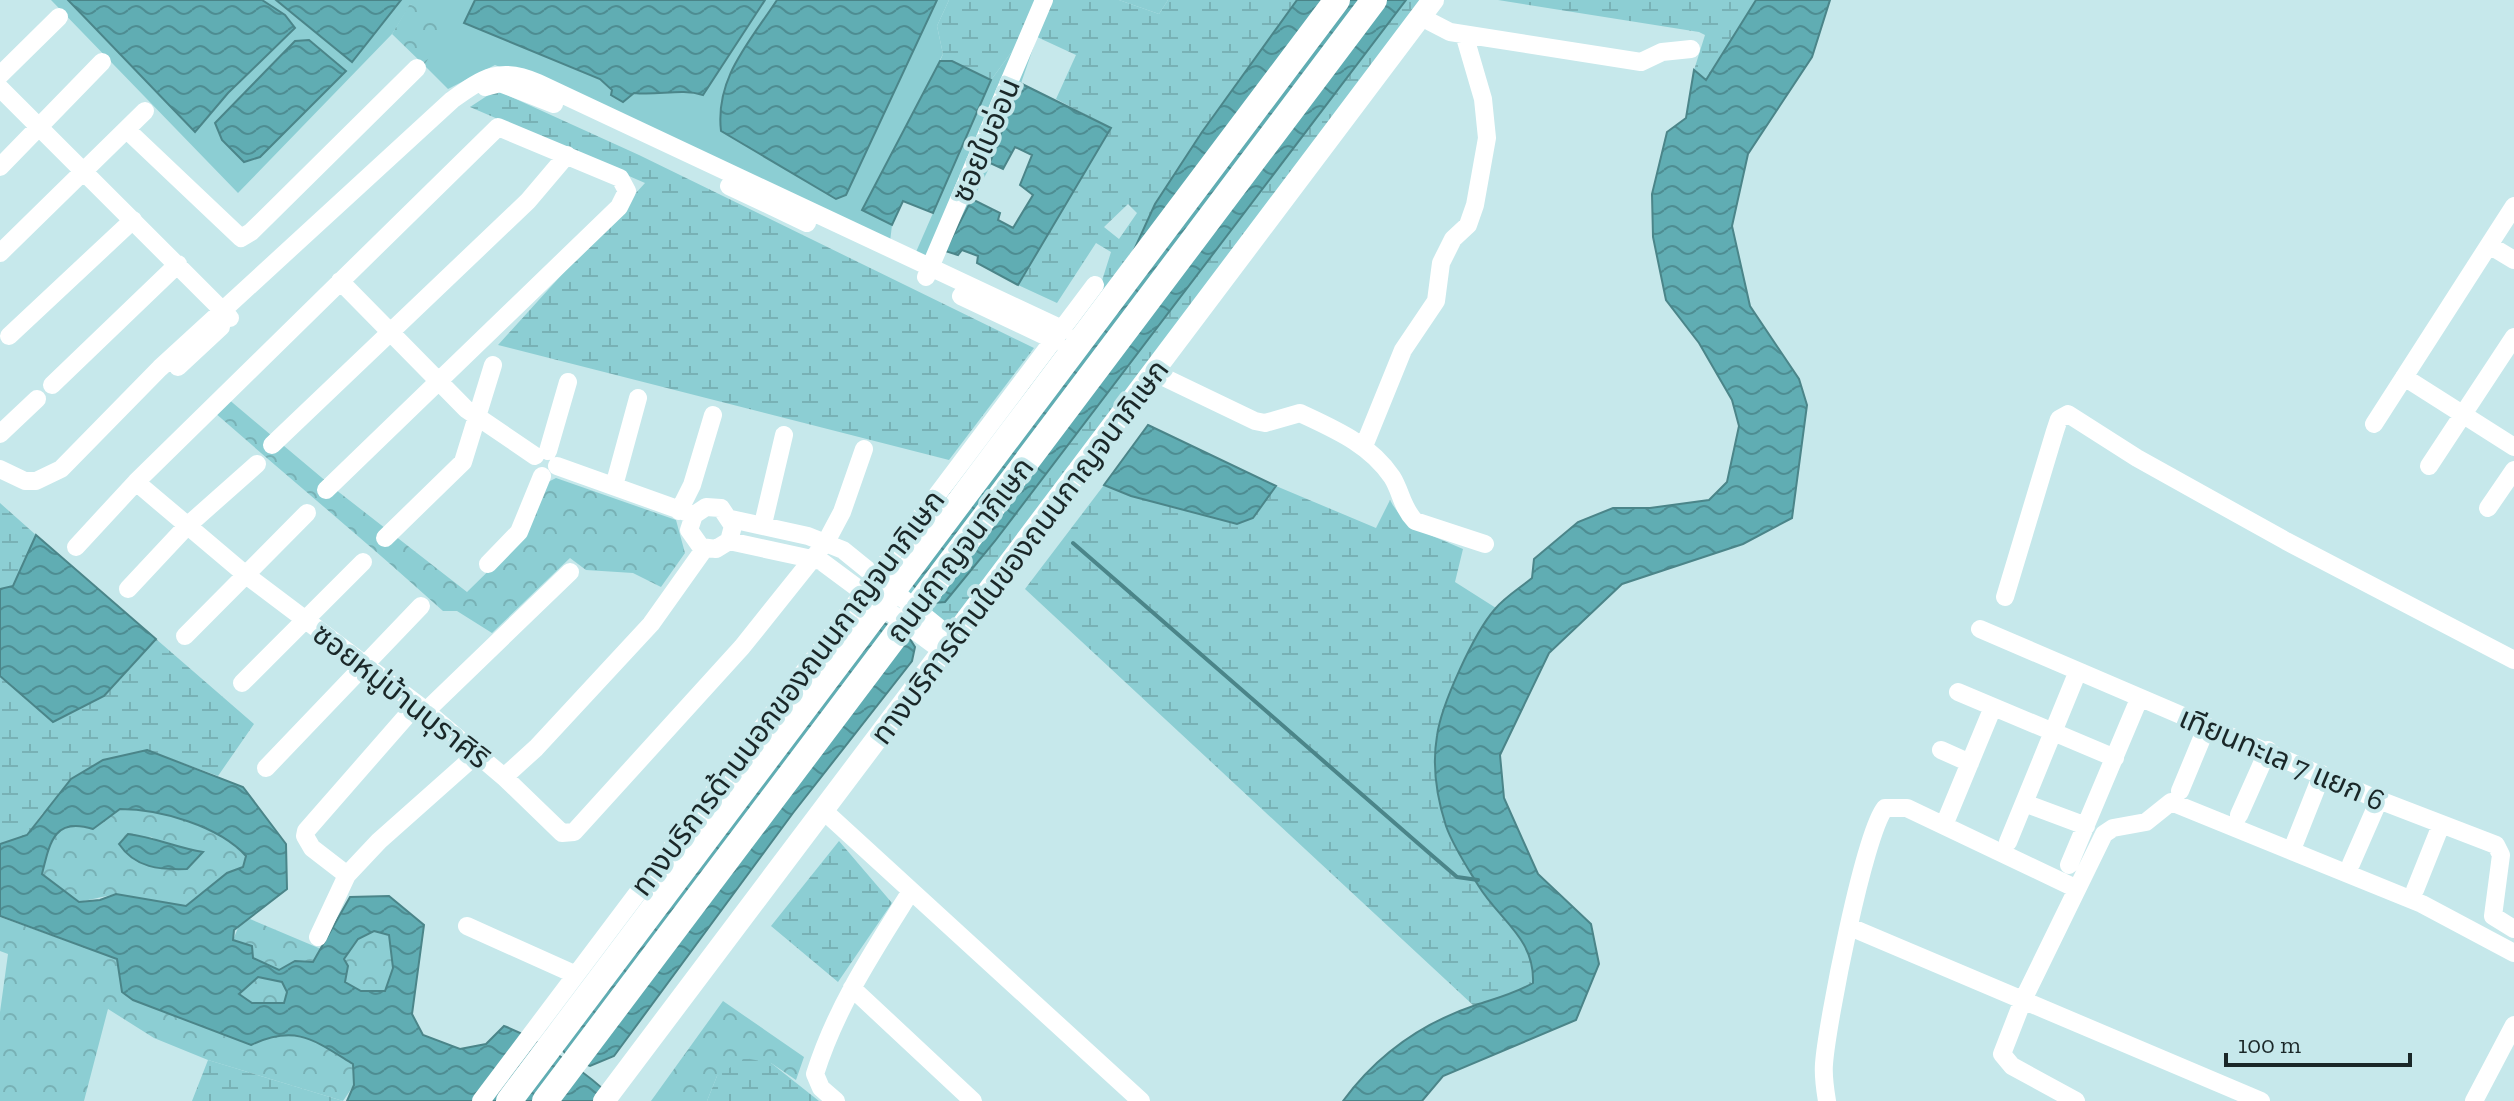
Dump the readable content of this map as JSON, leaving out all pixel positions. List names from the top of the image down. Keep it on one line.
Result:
{"streets":{"highway":["ถนนกาญจนาภิเษก"],"main road":["ทางบริการด้านในของถนนกาญจนาภิเษก"],"street":["ซอยใบอ่อน","ทางบริการด้านนอกของถนนกาญจนาภิเษก","ซอยหมู่บ้านบุราศิริ","เทียนทะเล 7 แยก 6"]},"scale_bar":"100 m"}
